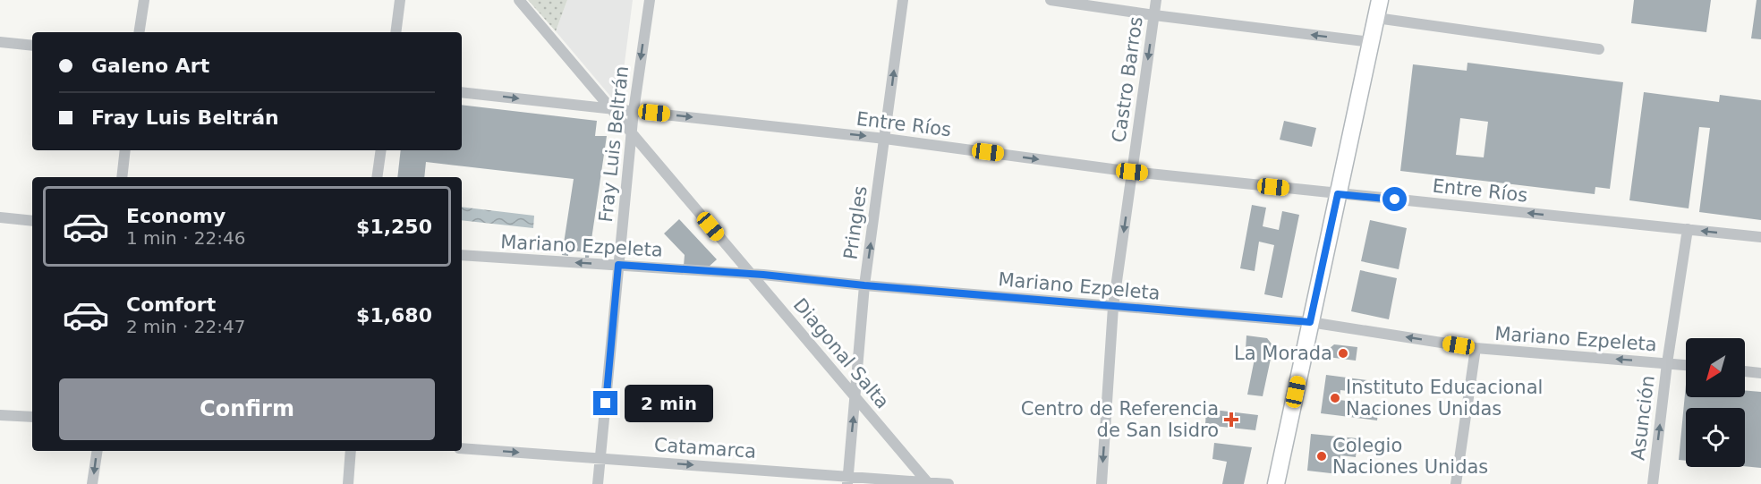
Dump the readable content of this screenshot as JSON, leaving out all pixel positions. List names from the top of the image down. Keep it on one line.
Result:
{"streets":{"street":["Castro Barros","Entre Ríos","Fray Luis Beltrán","Pringles","Mariano Ezpeleta","Diagonal Salta","Asunción","Catamarca"]},"crossings":[["Castro Barros","Entre Ríos"],["Castro Barros","Mariano Ezpeleta"],["Entre Ríos","Fray Luis Beltrán"],["Entre Ríos","Pringles"],["Entre Ríos","Diagonal Salta"],["Entre Ríos","Asunción"],["Fray Luis Beltrán","Mariano Ezpeleta"],["Fray Luis Beltrán","Diagonal Salta"],["Fray Luis Beltrán","Catamarca"],["Pringles","Mariano Ezpeleta"],["Pringles","Diagonal Salta"],["Pringles","Catamarca"],["Mariano Ezpeleta","Diagonal Salta"],["Mariano Ezpeleta","Asunción"],["Diagonal Salta","Catamarca"]],"one_way":["Castro Barros","Pringles","Mariano Ezpeleta","Asunción","Catamarca"],"places":{"other":["La Morada","Instituto Educacional Naciones Unidas","Colegio Naciones Unidas"],"health":["Centro de Referencia de San Isidro"]},"north":"bottom left","page":{"banner":["Galeno Art","Fray Luis Beltrán"],"list":[{"name":"Economy","note":"1 min · 22:46","value":"$1,250"},{"name":"Comfort","note":"2 min · 22:47","value":"$1,680"}],"buttons":"Confirm","bubble":"2 min"}}
